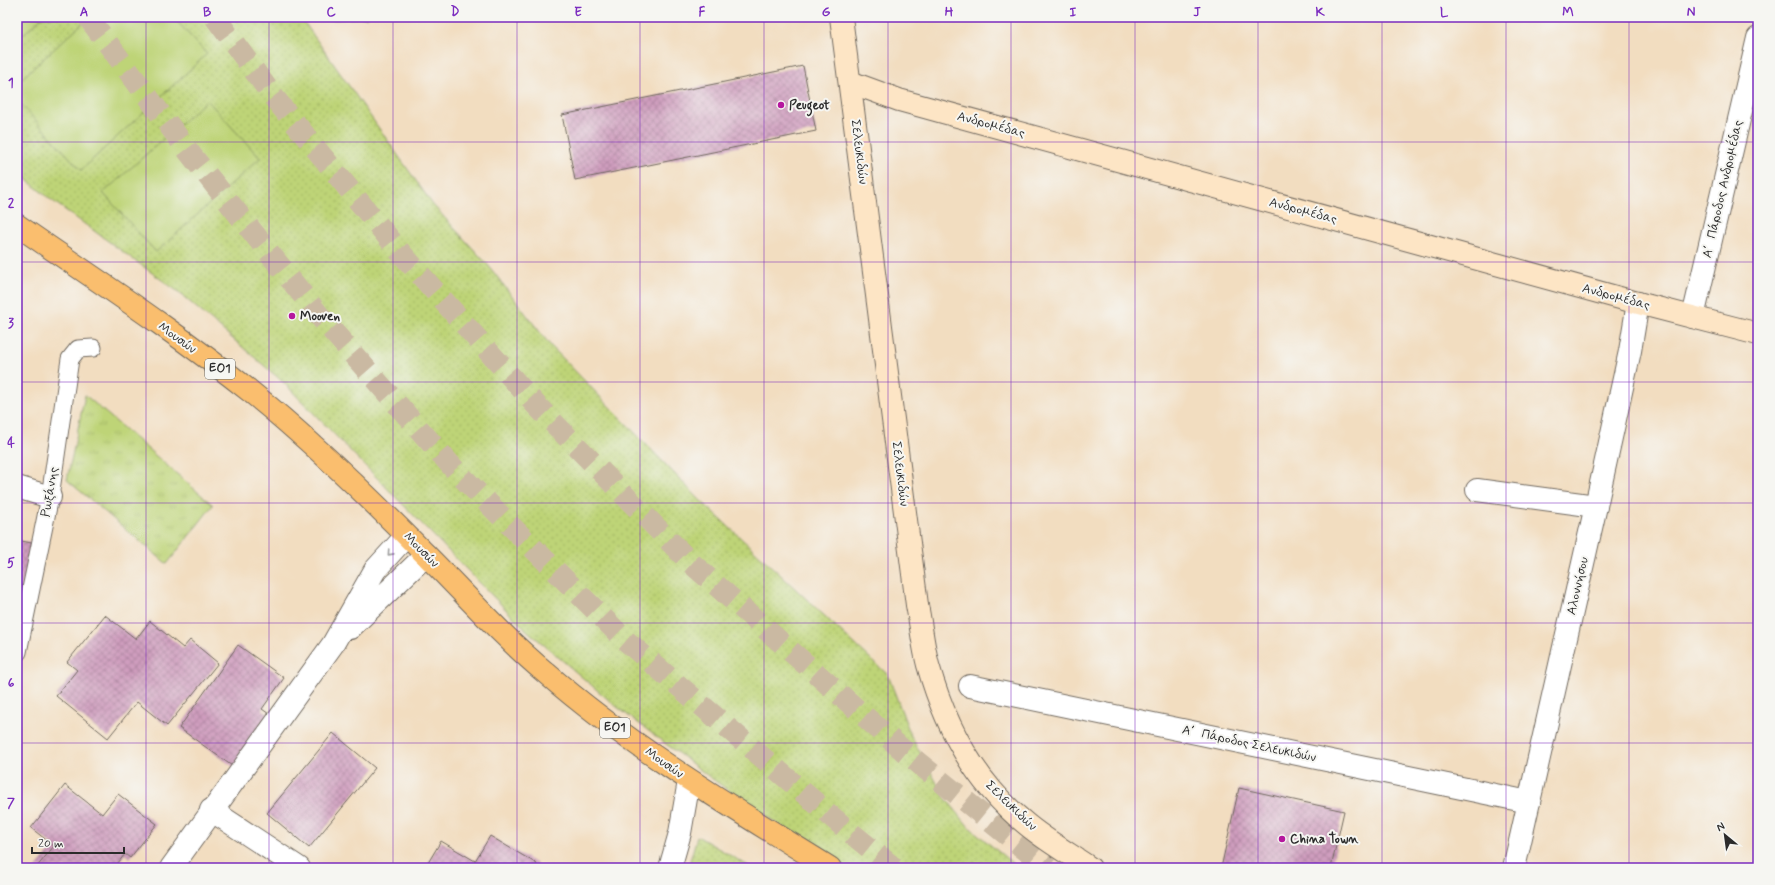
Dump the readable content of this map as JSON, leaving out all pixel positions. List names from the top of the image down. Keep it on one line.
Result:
{"streets":{"main road":["Μουσών","ΕΟ1"],"street":["Ανδρομέδας","Σελευκιδών","Α΄ Πάροδος Ανδρομέδας","Αλοννήσου","Α΄ Πάροδος Σελευκιδών"],"lane":["Ρωξάνης"]},"crossings":[["Ανδρομέδας","Σελευκιδών"],["Ανδρομέδας","Α΄ Πάροδος Ανδρομέδας"],["Ανδρομέδας","Αλοννήσου"],["Αλοννήσου","Α΄ Πάροδος Σελευκιδών"]],"places":["Peugeot","Mooven","China Town"],"scale_bar":"20 m","north":"top left","grid":{"columns":["A","B","C","D","E","F","G","H","I","J","K","L","M","N"],"rows":["1","2","3","4","5","6","7"]}}
